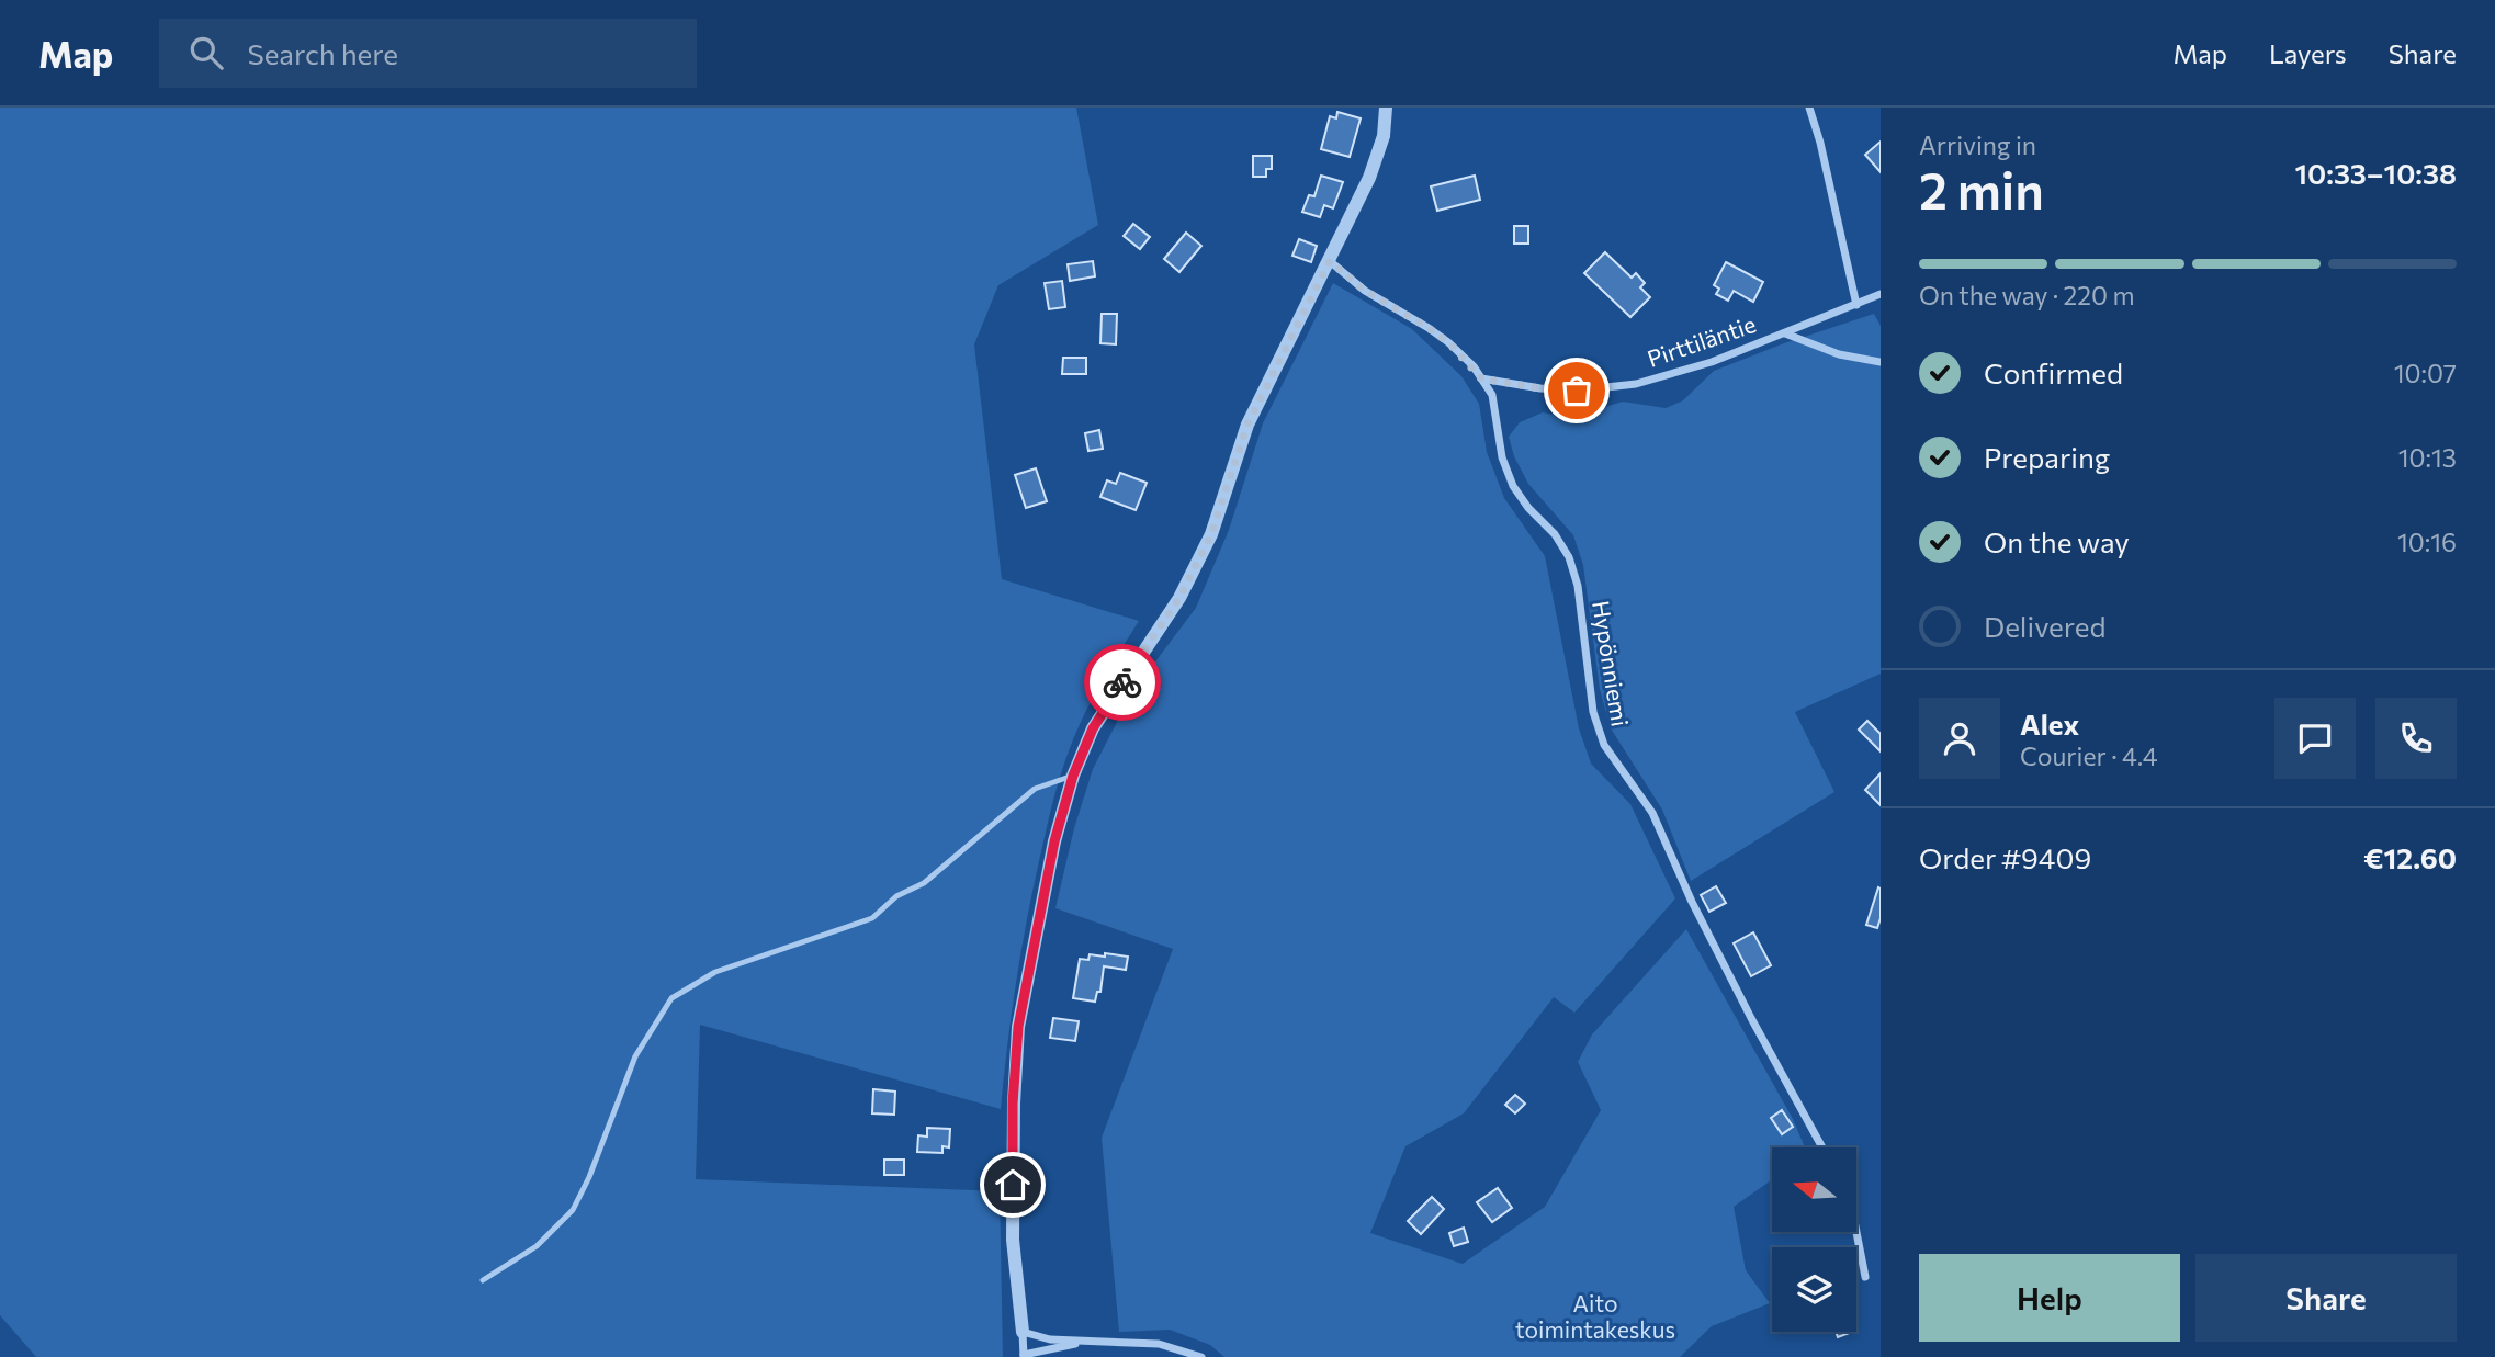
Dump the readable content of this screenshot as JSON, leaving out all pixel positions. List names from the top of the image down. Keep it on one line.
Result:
{"streets":{"street":["Pirttiläntie","Hypönniemi"]},"crossings":[["Pirttiläntie","Hypönniemi"]],"parks":["Aito toimintakeskus"],"north":"left","page":{"header":"Map","search":"Search here","nav":["Map","Layers","Share"],"heading":["2 min","Arriving in","10:33–10:38"],"panel":["Alex","Courier · 4.4","Order #9409","€12.60"],"bar":"On the way · 220 m","list":[["Confirmed","10:07"],["Preparing","10:13"],["On the way","10:16"],"Delivered"],"buttons":["Help","Share"]}}
